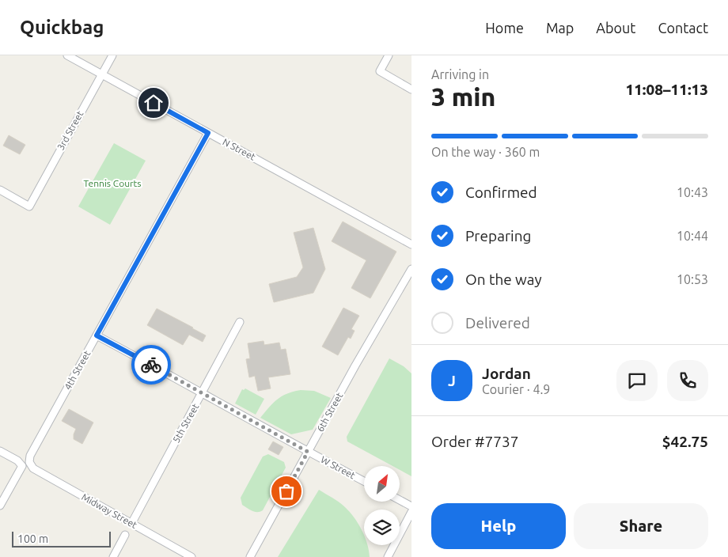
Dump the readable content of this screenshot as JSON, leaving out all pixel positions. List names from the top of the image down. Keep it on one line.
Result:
{"streets":{"street":["3rd Street","N Street","4th Street","6th Street","5th Street","W Street","Midway Street"]},"crossings":[["3rd Street","N Street"],["N Street","4th Street"],["4th Street","W Street"],["4th Street","Midway Street"],["6th Street","W Street"],["5th Street","W Street"],["5th Street","Midway Street"]],"parks":["Tennis Courts"],"scale_bar":"100 m","north":"top right","page":{"header":"Quickbag","nav":["Home","Map","About","Contact"],"heading":["3 min","Arriving in","11:08–11:13"],"panel":["Jordan","Courier · 4.9","Order #7737","$42.75"],"bar":"On the way · 360 m","list":[["Confirmed","10:43"],["Preparing","10:44"],["On the way","10:53"],"Delivered"],"round":"J","buttons":["Help","Share"],"scale":"100 m"}}
